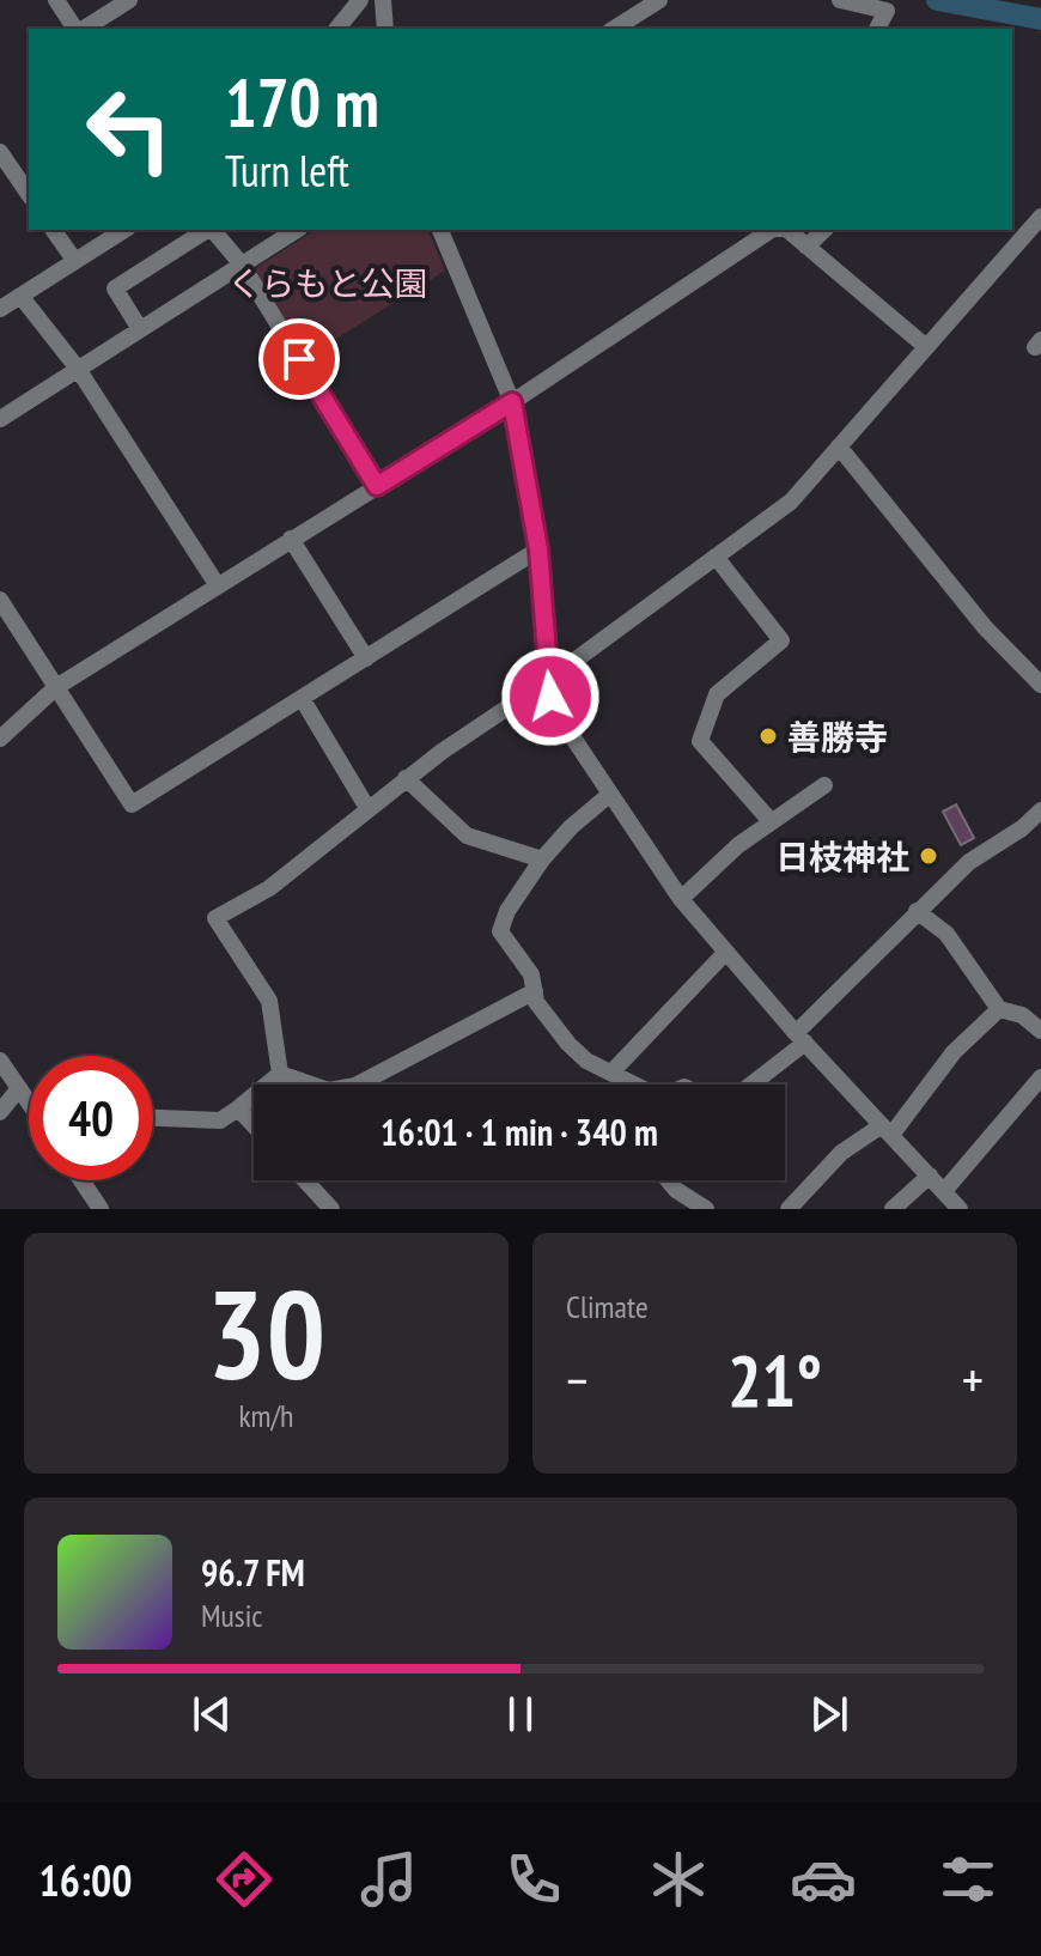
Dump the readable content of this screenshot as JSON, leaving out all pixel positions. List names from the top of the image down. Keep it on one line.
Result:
{"parks":["くらもと公園"],"places":["善勝寺","日枝神社"],"page":{"turn":["170 m","Turn left"],"limit":"40","trip":"16:01 · 1 min · 340 m","tile":[["30","km/h"],"Climate"],"heat":["−","21°","+"],"song":["96.7 FM","Music"],"tabs":"16:00"}}
